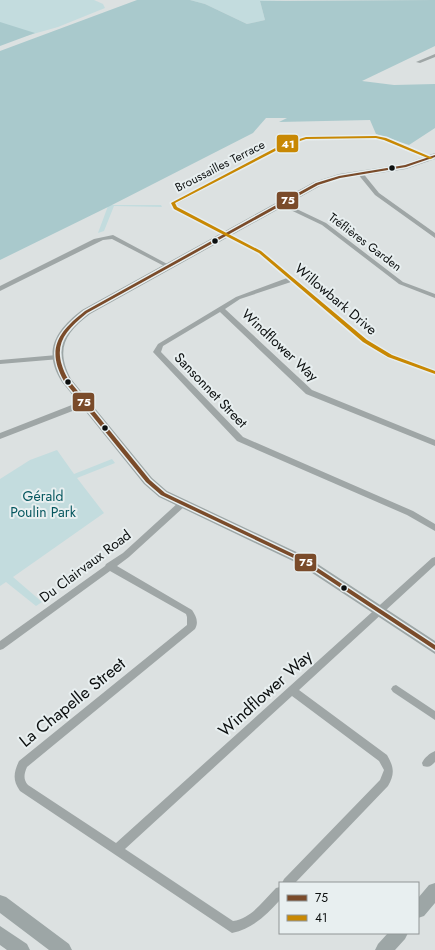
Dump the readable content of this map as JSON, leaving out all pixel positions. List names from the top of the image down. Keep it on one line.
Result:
{"streets":{"street":["Broussailles Terrace","Tréflières Garden","Willowbark Drive","Windflower Way","Sansonnet Street","Du Clairvaux Road","La Chapelle Street"]},"crossings":[["Broussailles Terrace","Willowbark Drive"],["Willowbark Drive","Sansonnet Street"],["Windflower Way","Sansonnet Street"],["Windflower Way","La Chapelle Street"],["Du Clairvaux Road","La Chapelle Street"]],"parks":["Gérald Poulin Park"],"lines":["transit line 41","transit line 75"],"legend":["75","41"]}
